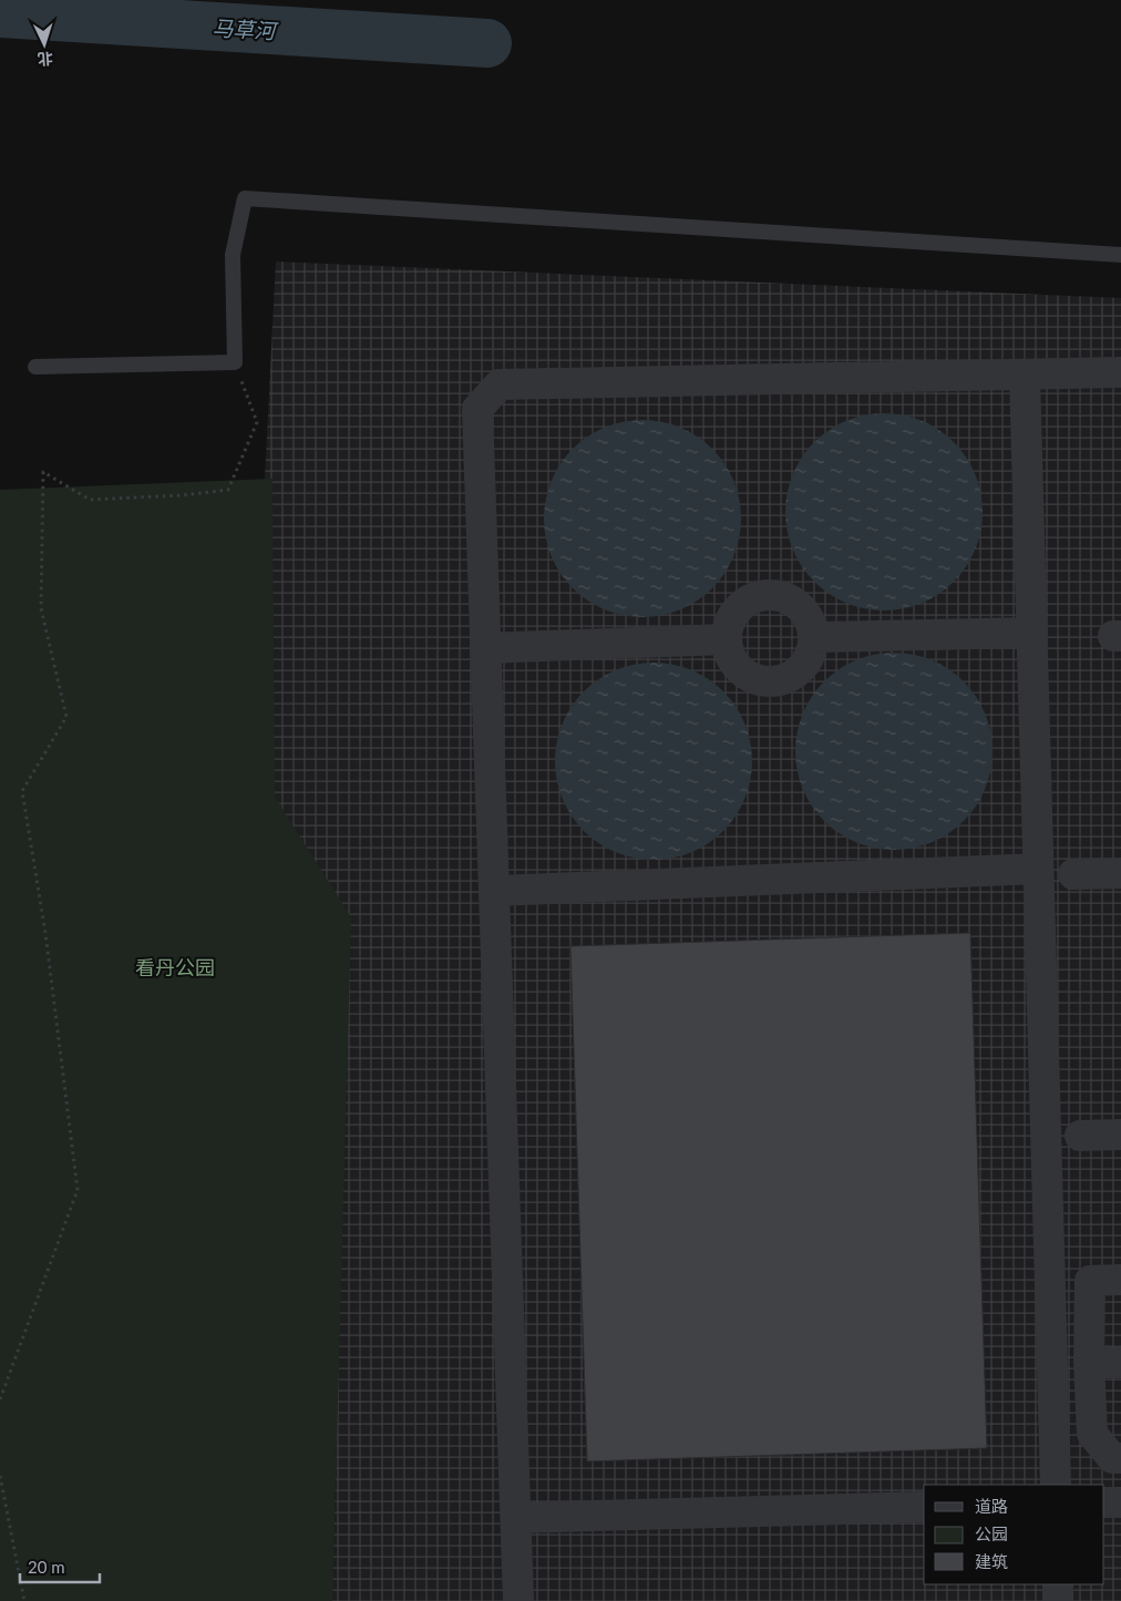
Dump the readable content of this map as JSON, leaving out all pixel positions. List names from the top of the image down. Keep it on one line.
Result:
{"water":["马草河"],"parks":["看丹公园"],"legend":["道路","公园","建筑"],"scale_bar":"20 m","north":"bottom"}
